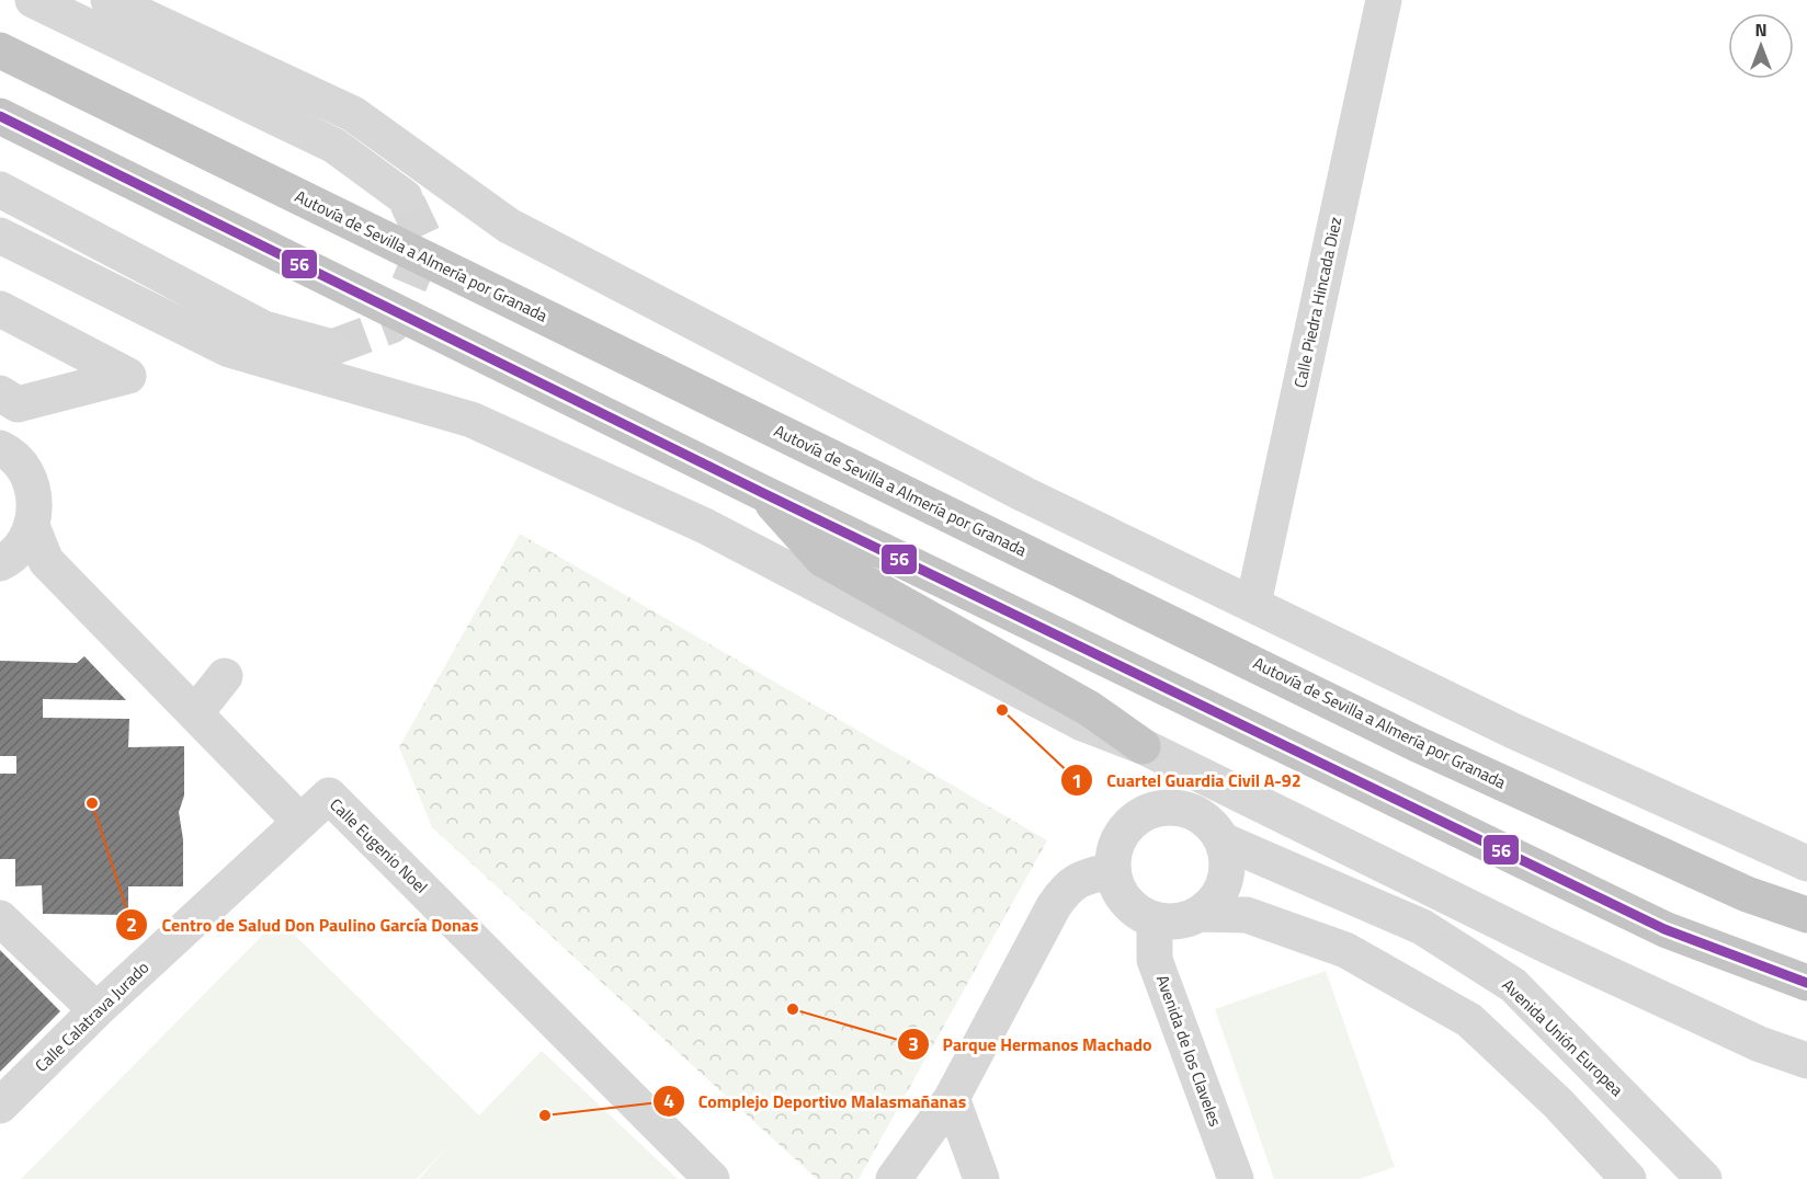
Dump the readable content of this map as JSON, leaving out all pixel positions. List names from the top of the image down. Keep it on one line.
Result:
{"streets":{"highway":["Autovía de Sevilla a Almería por Granada"],"street":["Calle Piedra Hincada Diez","Calle Eugenio Noel","Calle Calatrava Jurado","Avenida Unión Europea","Avenida de los Claveles"]},"crossings":[["Calle Eugenio Noel","Calle Calatrava Jurado"],["Avenida Unión Europea","Avenida de los Claveles"]],"places":["Cuartel Guardia Civil A-92","Centro de Salud Don Paulino García Donas","Parque Hermanos Machado","Complejo Deportivo Malasmañanas"],"lines":["transit line 56"],"north":"top"}
